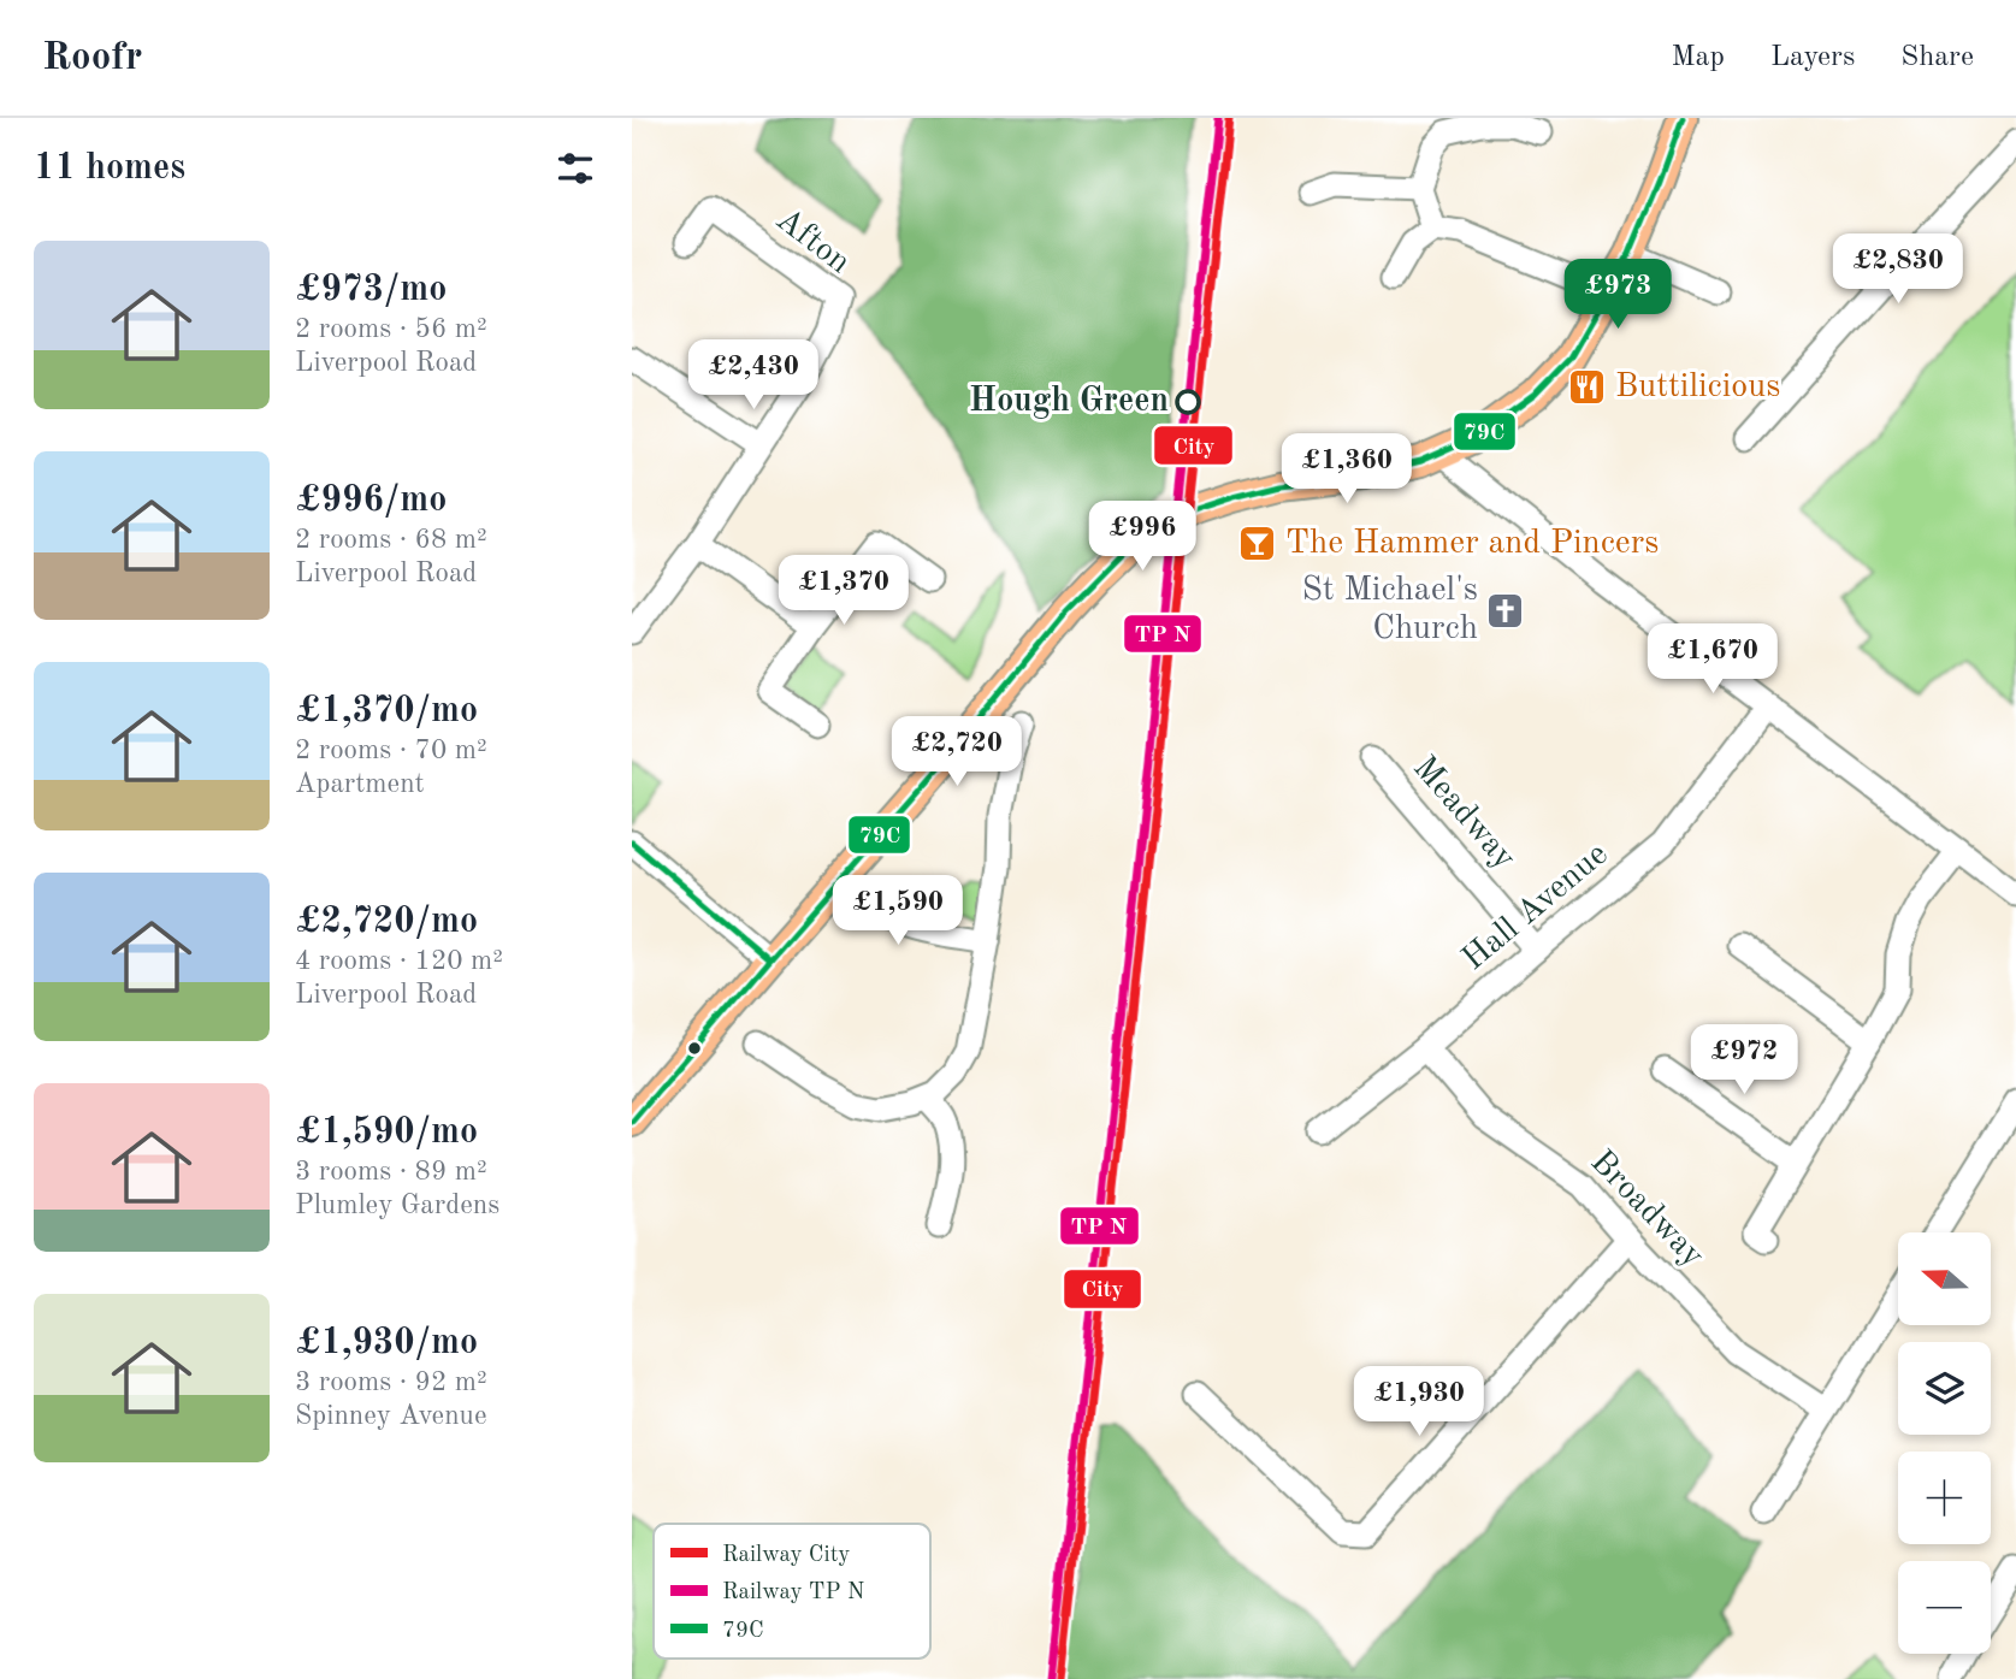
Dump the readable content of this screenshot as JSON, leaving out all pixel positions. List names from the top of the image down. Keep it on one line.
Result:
{"streets":{"street":["Afton","Meadway","Hall Avenue","Broadway"]},"crossings":[["Meadway","Hall Avenue"],["Hall Avenue","Broadway"]],"places":{"restaurant":["Buttilicious"],"other":["Hough Green"],"bar":["The Hammer and Pincers"],"church":["St Michael's Church"]},"lines":["rail line City","transit line 79C"],"legend":["Railway City","Railway TP N","79C"],"north":"left","page":{"header":"Roofr","nav":["Map","Layers","Share"],"heading":"11 homes","list":[{"name":"£973/mo","note":"2 rooms · 56 m² · Liverpool Road"},{"name":"£996/mo","note":"2 rooms · 68 m² · Liverpool Road"},{"name":"£1,370/mo","note":"2 rooms · 70 m² · Apartment"},{"name":"£2,720/mo","note":"4 rooms · 120 m² · Liverpool Road"},{"name":"£1,590/mo","note":"3 rooms · 89 m² · Plumley Gardens"},{"name":"£1,930/mo","note":"3 rooms · 92 m² · Spinney Avenue"}],"price":["£2,830","£973","£2,430","£1,360","£996","£1,370","£1,670","£2,720","£1,590","£972","£1,930"],"map_buttons":["+","−"]}}
